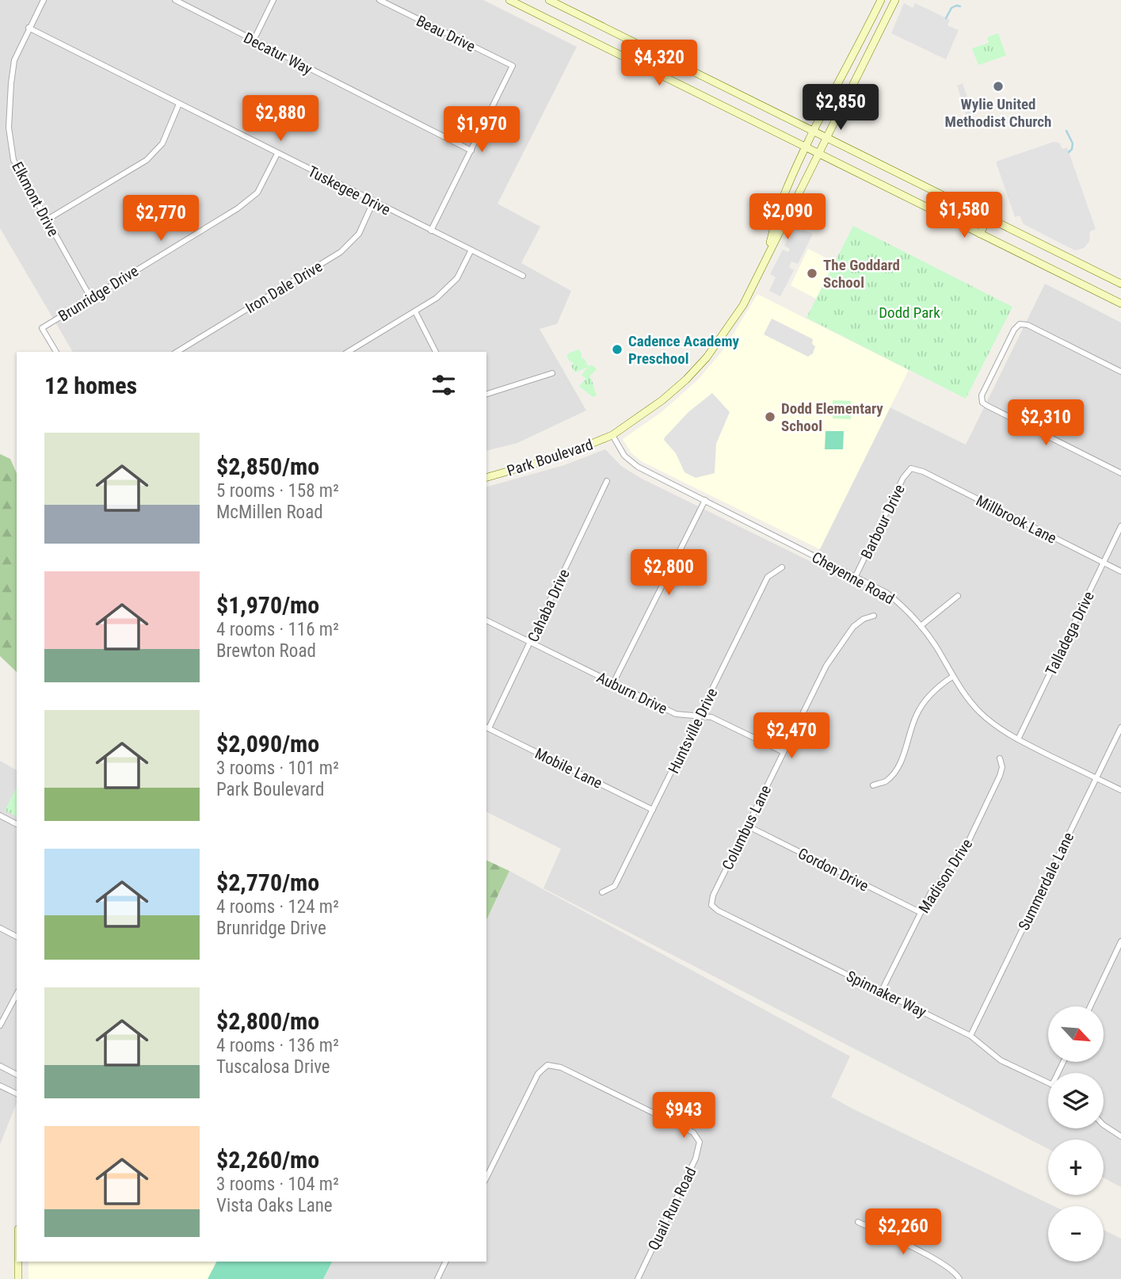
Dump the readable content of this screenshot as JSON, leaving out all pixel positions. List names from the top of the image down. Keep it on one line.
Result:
{"streets":{"main road":["Park Boulevard"],"street":["Beau Drive","Decatur Way","Tuskegee Drive","Elkmont Drive","Iron Dale Drive","Brunridge Drive","Millbrook Lane","Barbour Drive","Cheyenne Road","Cahaba Drive","Talladega Drive","Auburn Drive","Huntsville Drive","Mobile Lane","Columbus Lane","Gordon Drive","Madison Drive","Summerdale Lane","Spinnaker Way","Quail Run Road"]},"crossings":[["Beau Drive","Decatur Way"],["Tuskegee Drive","Elkmont Drive"],["Tuskegee Drive","Iron Dale Drive"],["Tuskegee Drive","Brunridge Drive"],["Elkmont Drive","Brunridge Drive"],["Park Boulevard","Cheyenne Road"],["Millbrook Lane","Barbour Drive"],["Millbrook Lane","Talladega Drive"],["Barbour Drive","Cheyenne Road"],["Cheyenne Road","Talladega Drive"],["Cheyenne Road","Summerdale Lane"],["Cahaba Drive","Auburn Drive"],["Cahaba Drive","Mobile Lane"],["Auburn Drive","Huntsville Drive"],["Auburn Drive","Columbus Lane"],["Huntsville Drive","Mobile Lane"],["Columbus Lane","Gordon Drive"],["Columbus Lane","Spinnaker Way"],["Gordon Drive","Madison Drive"],["Madison Drive","Spinnaker Way"],["Summerdale Lane","Spinnaker Way"]],"parks":["Dodd Park"],"places":["Wylie United Methodist Church","The Goddard School","Cadence Academy Preschool","Dodd Elementary School"],"north":"bottom right","page":{"price":["$4,320","$2,850","$2,880","$1,970","$1,580","$2,090","$2,770","$2,310","$2,800","$2,470","$943","$2,260"],"heading":"12 homes","list":[{"name":"$2,850/mo","note":"5 rooms · 158 m² · McMillen Road"},{"name":"$1,970/mo","note":"4 rooms · 116 m² · Brewton Road"},{"name":"$2,090/mo","note":"3 rooms · 101 m² · Park Boulevard"},{"name":"$2,770/mo","note":"4 rooms · 124 m² · Brunridge Drive"},{"name":"$2,800/mo","note":"4 rooms · 136 m² · Tuscalosa Drive"},{"name":"$2,260/mo","note":"3 rooms · 104 m² · Vista Oaks Lane"}],"map_buttons":["+","−"]}}
